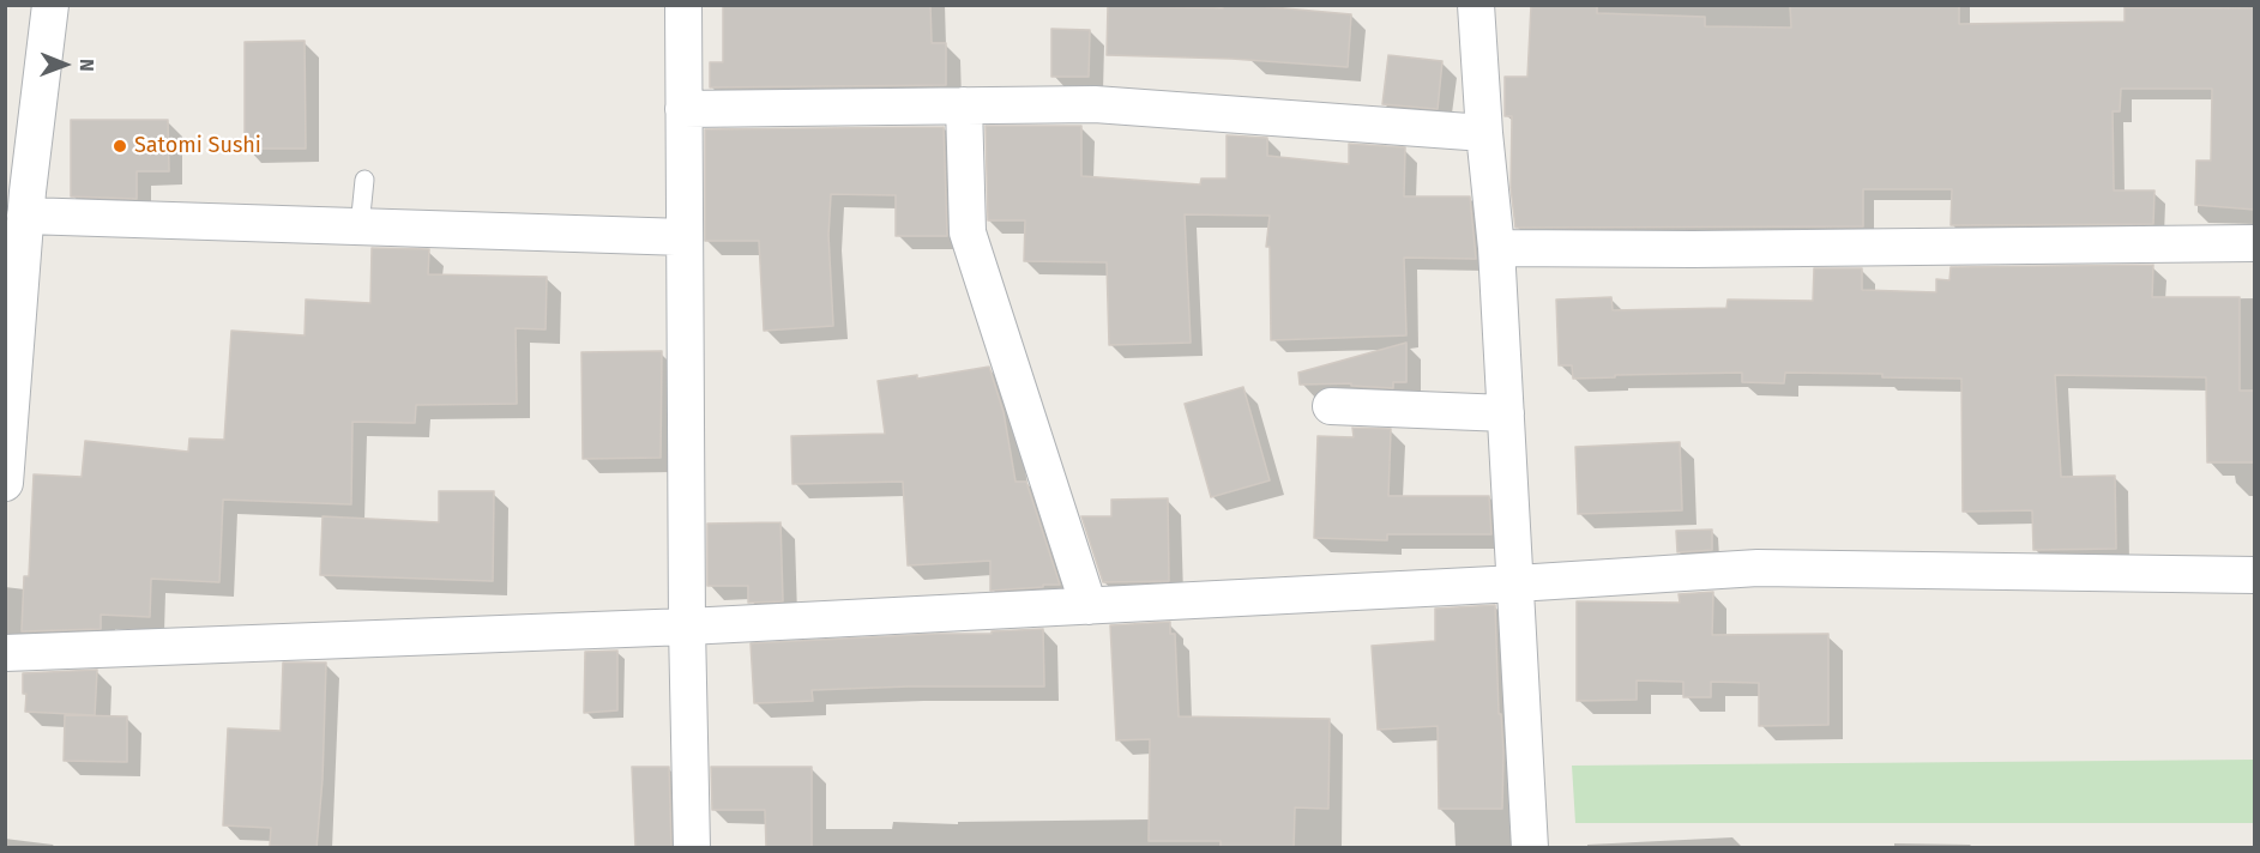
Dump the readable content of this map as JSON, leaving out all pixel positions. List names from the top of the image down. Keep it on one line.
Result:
{"places":["Satomi Sushi"],"north":"right"}
